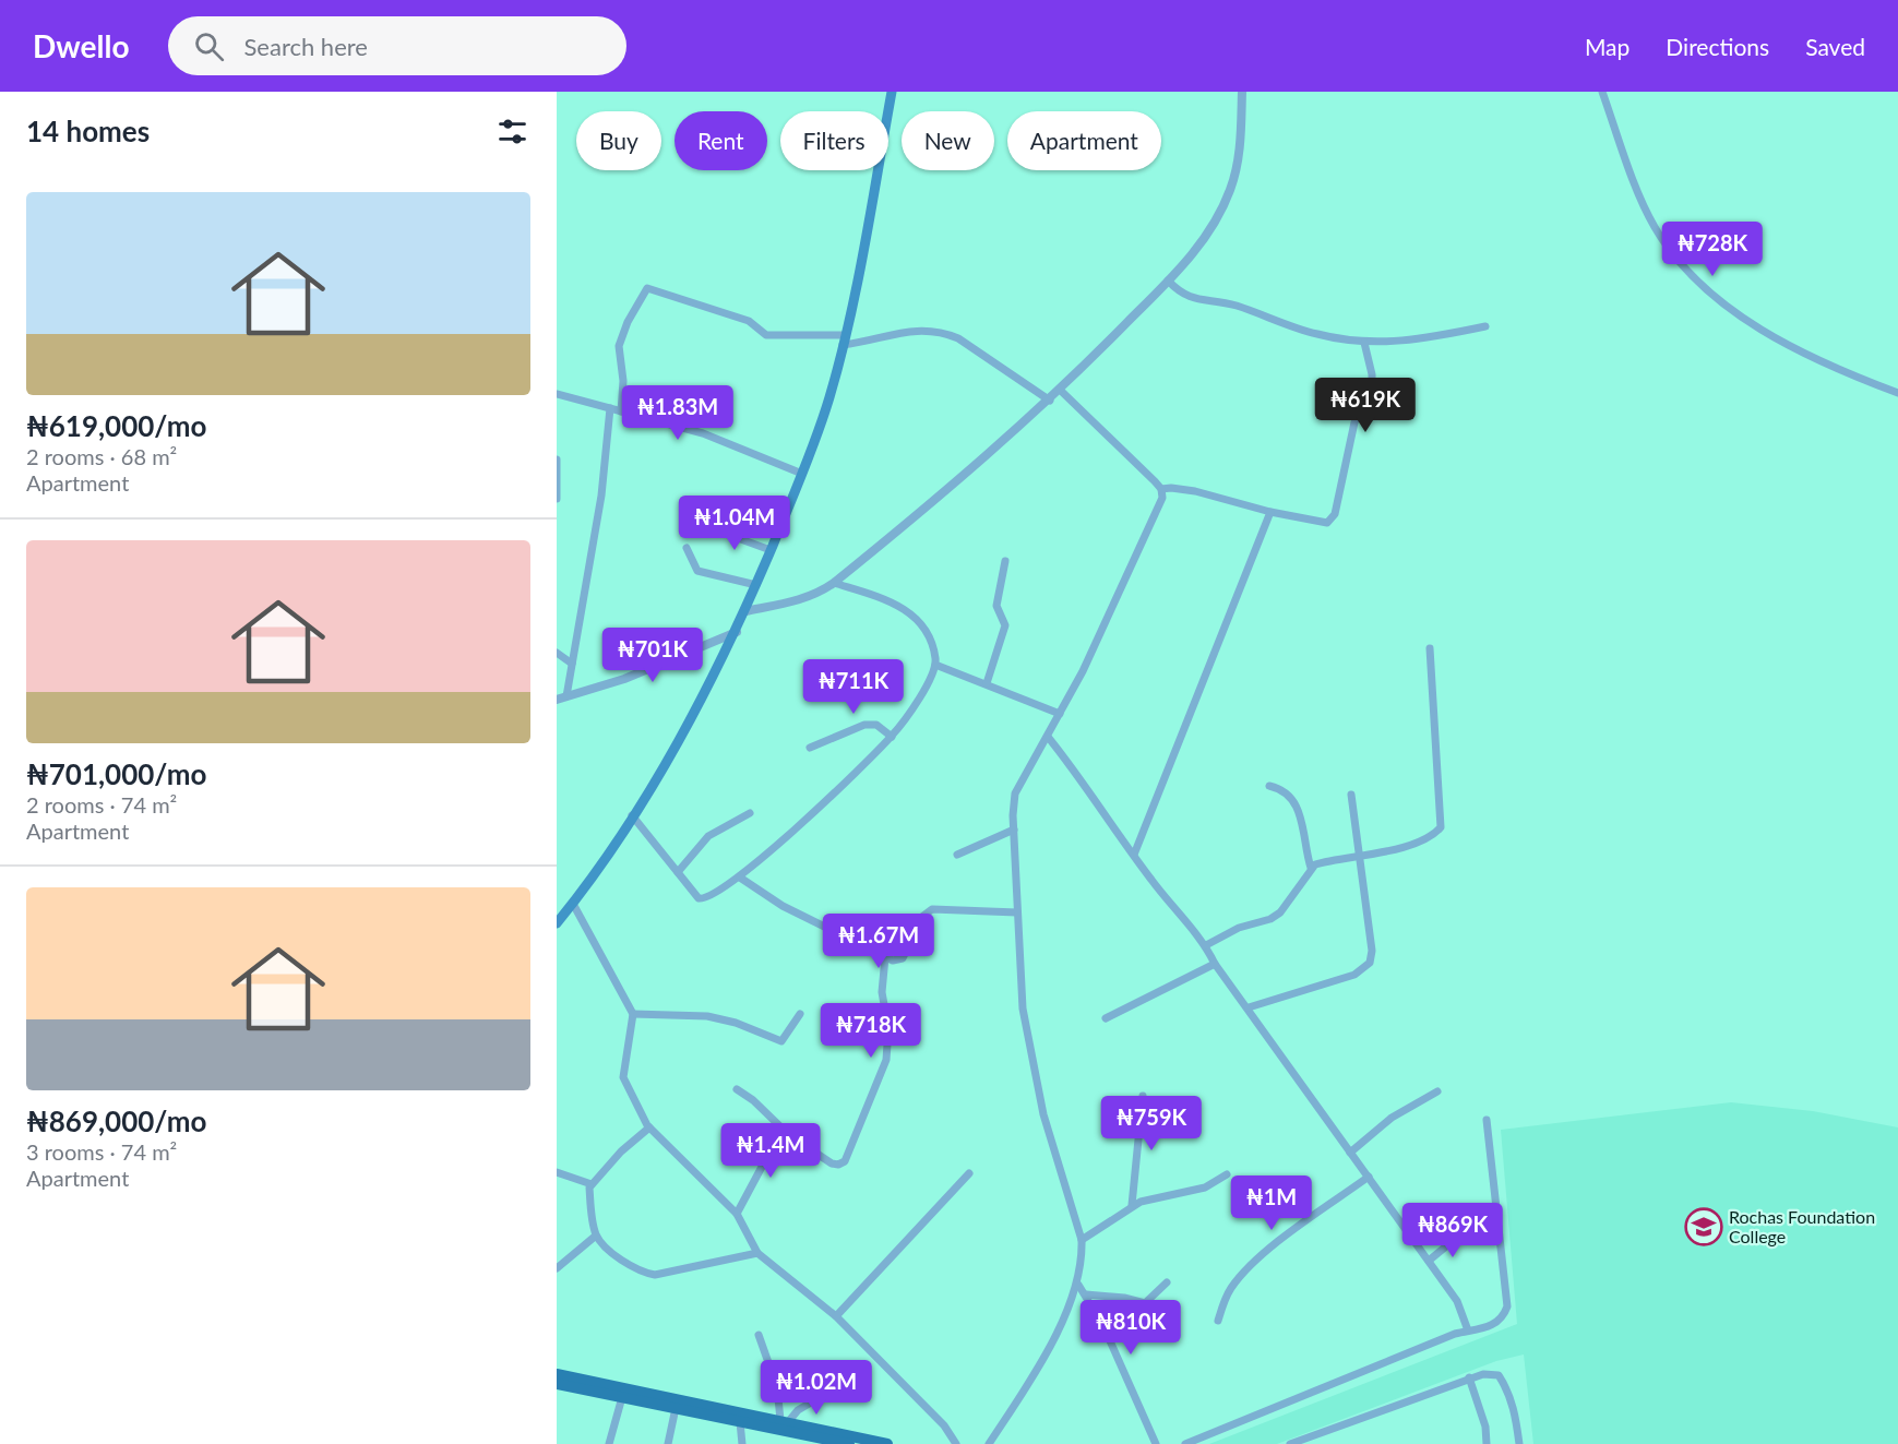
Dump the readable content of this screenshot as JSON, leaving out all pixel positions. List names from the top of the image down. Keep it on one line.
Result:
{"places":{"school or university":["Rochas Foundation College"]},"page":{"header":"Dwello","search":"Search here","nav":["Map","Directions","Saved"],"heading":"14 homes","chip":["Buy","Rent","Filters","New","Apartment"],"list":[{"name":"₦619,000/mo","note":"2 rooms · 68 m² · Apartment"},{"name":"₦701,000/mo","note":"2 rooms · 74 m² · Apartment"},{"name":"₦869,000/mo","note":"3 rooms · 74 m² · Apartment"}],"price":["₦728K","₦619K","₦1.83M","₦1.04M","₦701K","₦711K","₦1.67M","₦718K","₦759K","₦1.4M","₦1M","₦869K","₦810K","₦1.02M"]}}
